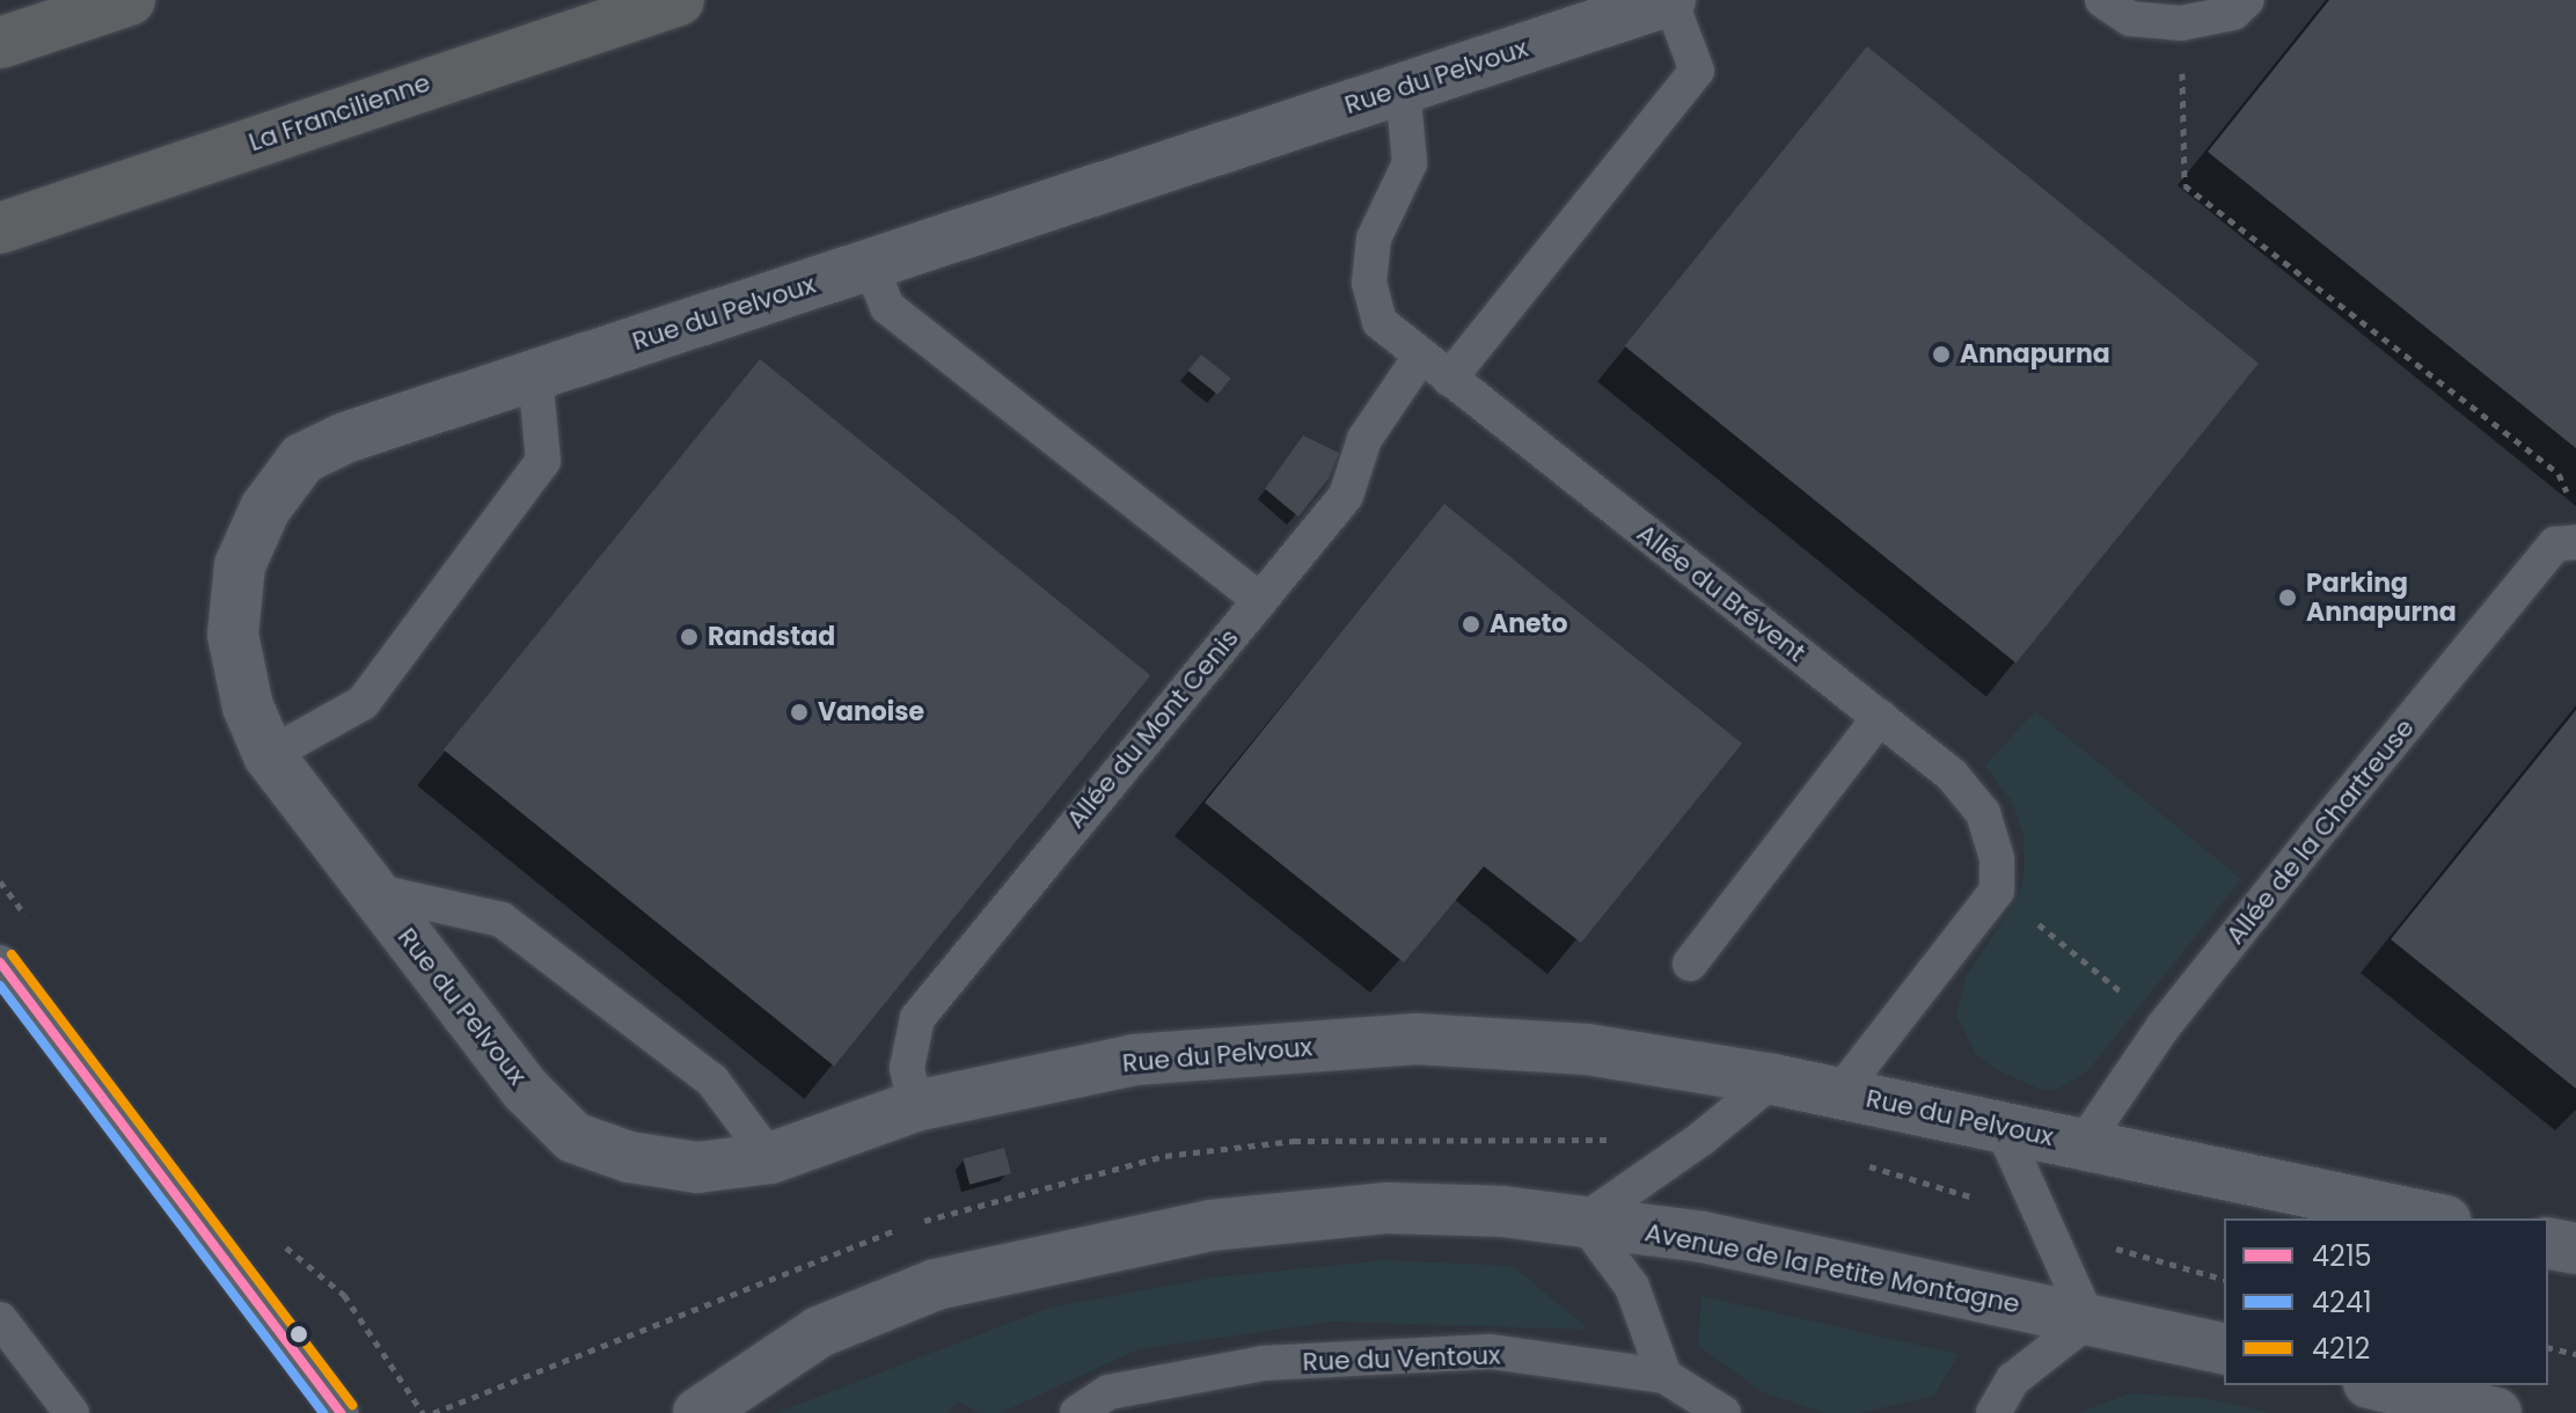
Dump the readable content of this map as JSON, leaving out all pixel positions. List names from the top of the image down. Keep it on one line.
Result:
{"streets":{"highway":["La Francilienne"],"street":["Rue du Pelvoux","Avenue de la Petite Montagne"],"lane":["Allée du Brévent","Allée du Mont Cenis","Allée de la Chartreuse","Rue du Ventoux"]},"crossings":[["Rue du Pelvoux","Allée du Brévent"],["Rue du Pelvoux","Allée du Mont Cenis"],["Rue du Pelvoux","Allée de la Chartreuse"],["Allée du Brévent","Allée du Mont Cenis"]],"places":["Annapurna","Parking Annapurna","Aneto","Randstad","Vanoise"],"lines":["transit line 4212","transit line 4215","transit line 4241"],"legend":["4215","4241","4212"]}
